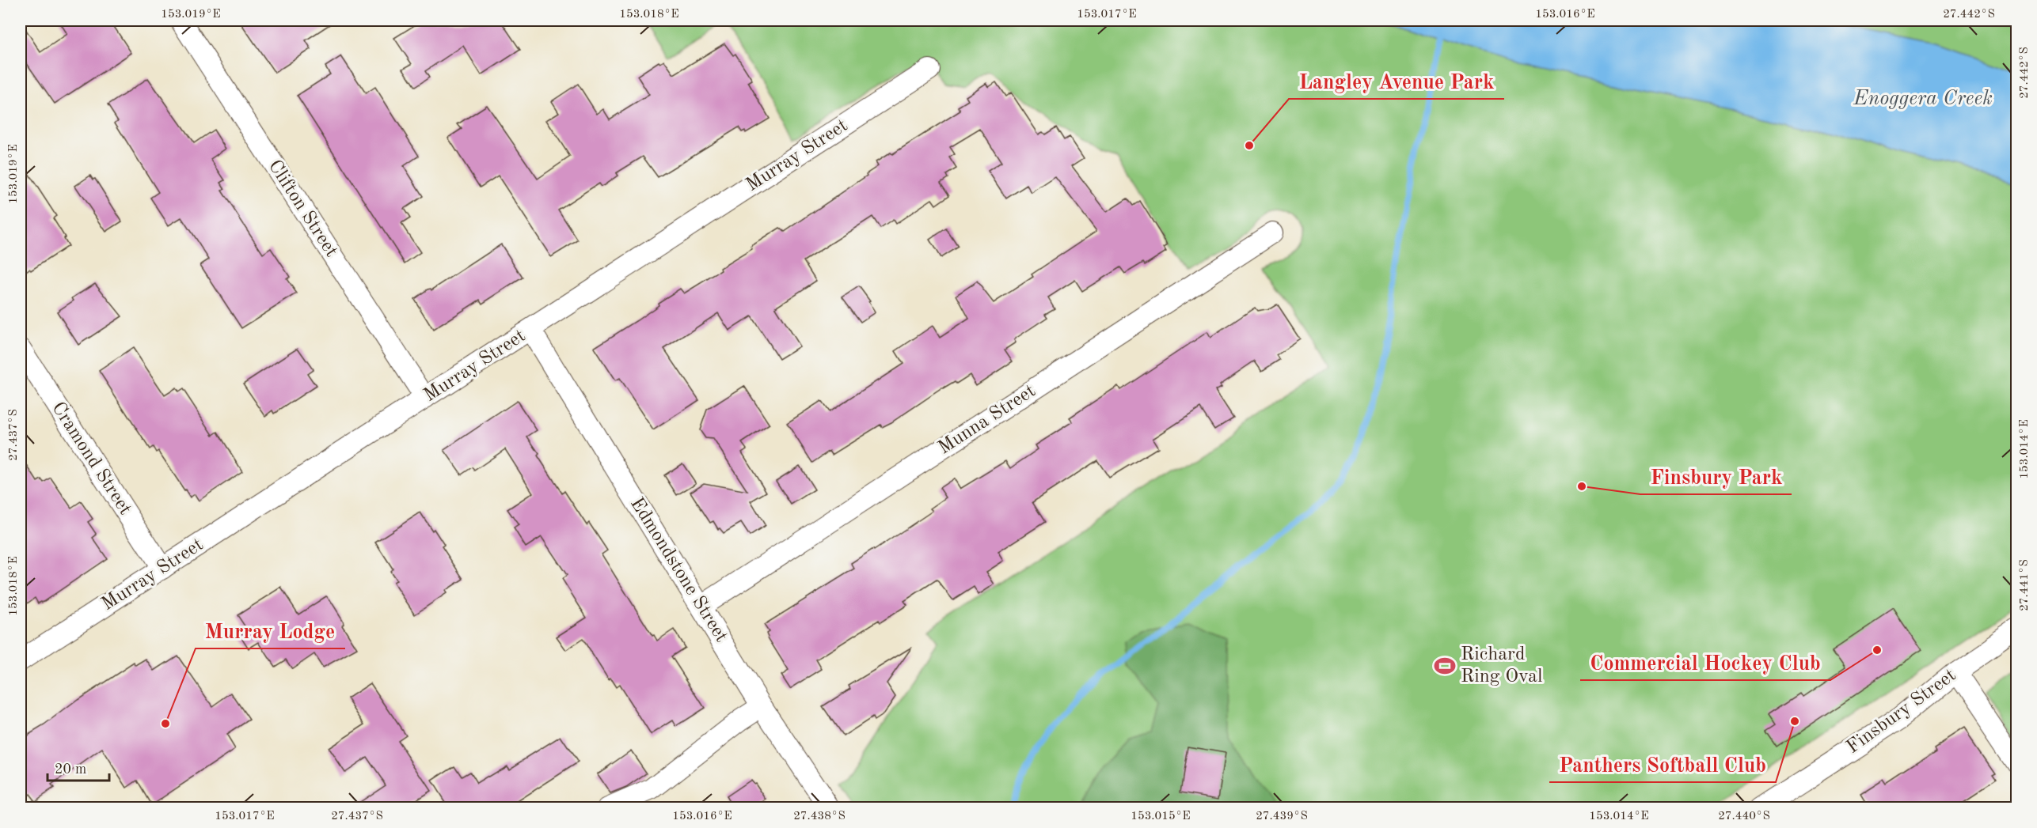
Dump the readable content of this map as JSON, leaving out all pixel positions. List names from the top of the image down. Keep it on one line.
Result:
{"streets":{"street":["Murray Street","Clifton Street","Munna Street","Cramond Street","Edmondstone Street","Finsbury Street"]},"crossings":[["Murray Street","Clifton Street"],["Murray Street","Cramond Street"],["Murray Street","Edmondstone Street"],["Munna Street","Edmondstone Street"]],"water":["Enoggera Creek"],"places":{"other":["Langley Avenue Park","Finsbury Park","Commercial Hockey Club","Panthers Softball Club","Murray Lodge"],"sports":["Richard Ring Oval"]},"scale_bar":"20 m","coordinates":["153.019°E","153.018°E","153.017°E","153.016°E","27.442°S","27.437°S","153.014°E","27.441°S","27.438°S","153.015°E","27.439°S","27.440°S"]}
